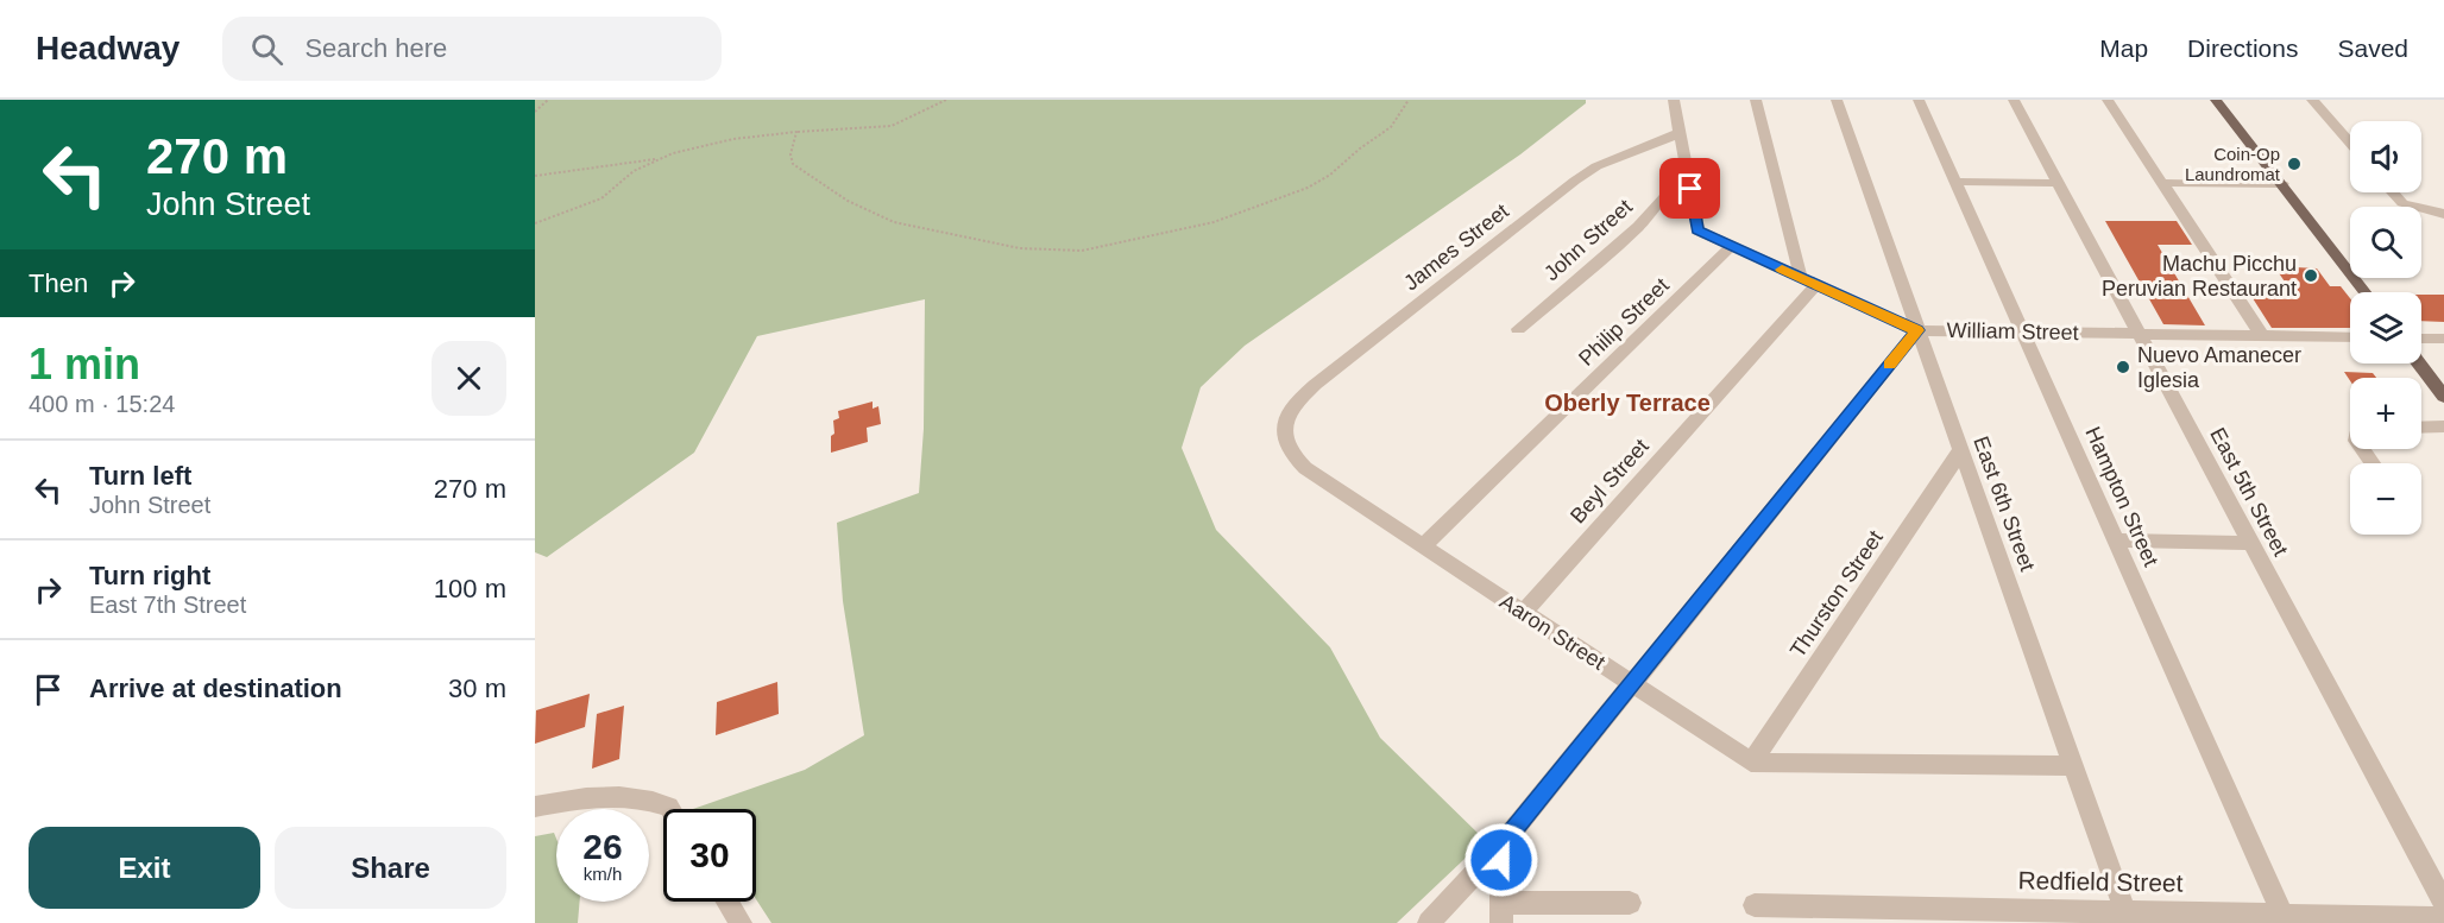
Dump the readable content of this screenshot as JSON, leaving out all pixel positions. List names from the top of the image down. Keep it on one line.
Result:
{"streets":{"street":["John Street","James Street","Philip Street","William Street","Beyl Street","East 5th Street","Hampton Street","East 6th Street","Thurston Street","Aaron Street","Redfield Street"]},"crossings":[["James Street","Aaron Street"],["Philip Street","Aaron Street"],["William Street","East 5th Street"],["William Street","Hampton Street"],["William Street","East 6th Street"],["William Street","Aaron Street"],["Beyl Street","Aaron Street"],["Hampton Street","Redfield Street"],["East 6th Street","Thurston Street"],["East 6th Street","Redfield Street"],["Thurston Street","Aaron Street"]],"districts":["Oberly Terrace"],"places":["Coin-Op Laundromat","Machu Picchu Peruvian Restaurant","Nuevo Amanecer Iglesia"],"page":{"header":"Headway","search":"Search here","nav":["Map","Directions","Saved"],"turn":["270 m","John Street"],"map_buttons":["+","−"],"then":"Then","heading":["1 min","400 m · 15:24"],"list":[{"name":"Turn left","note":"John Street","value":"270 m"},{"name":"Turn right","note":"East 7th Street","value":"100 m"},{"name":"Arrive at destination","value":"30 m"}],"speed":"26 km/h","limit":"30","buttons":["Exit","Share"]}}
